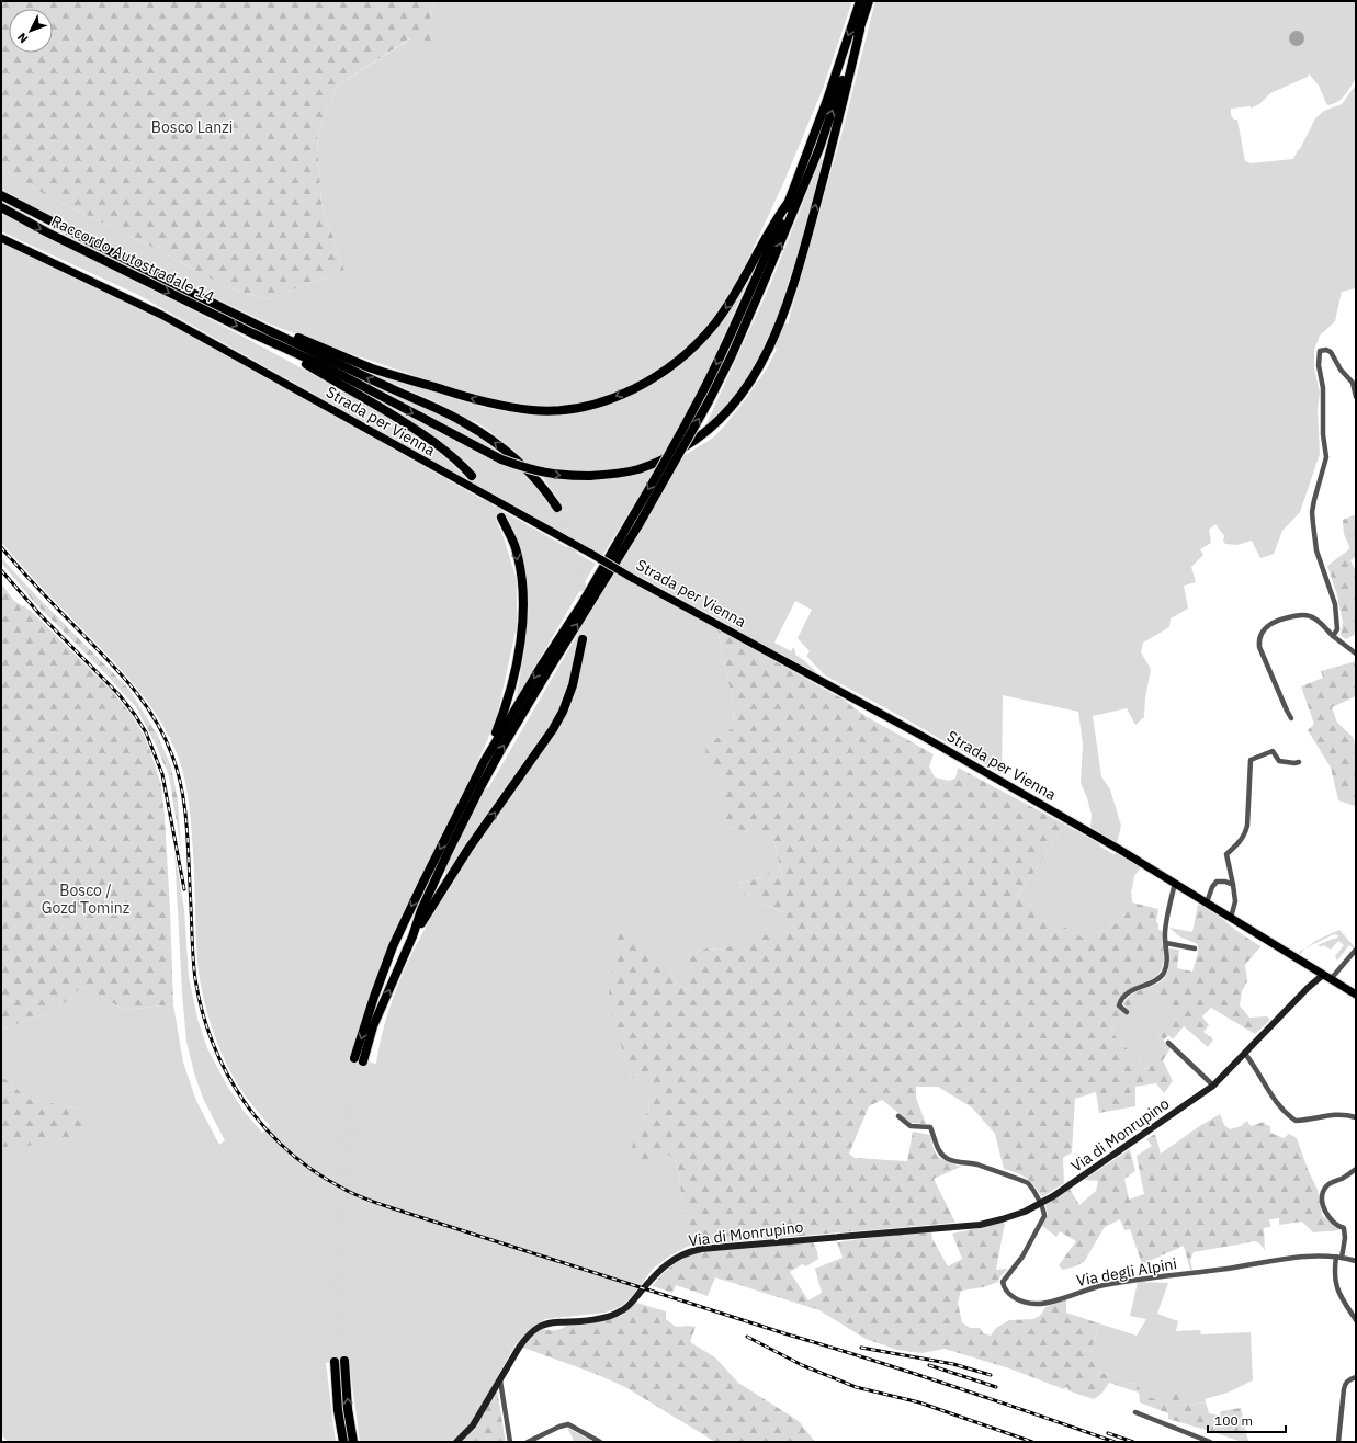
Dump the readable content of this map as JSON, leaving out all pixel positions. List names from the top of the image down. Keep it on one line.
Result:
{"streets":{"highway":["Raccordo Autostradale 14"],"main road":["Strada per Vienna","Via di Monrupino"],"street":["Via degli Alpini"]},"crossings":[["Strada per Vienna","Via di Monrupino"],["Via di Monrupino","Via degli Alpini"]],"parks":["Bosco Lanzi","Bosco / Gozd Tominz"],"scale_bar":"100 m","north":"bottom left"}
